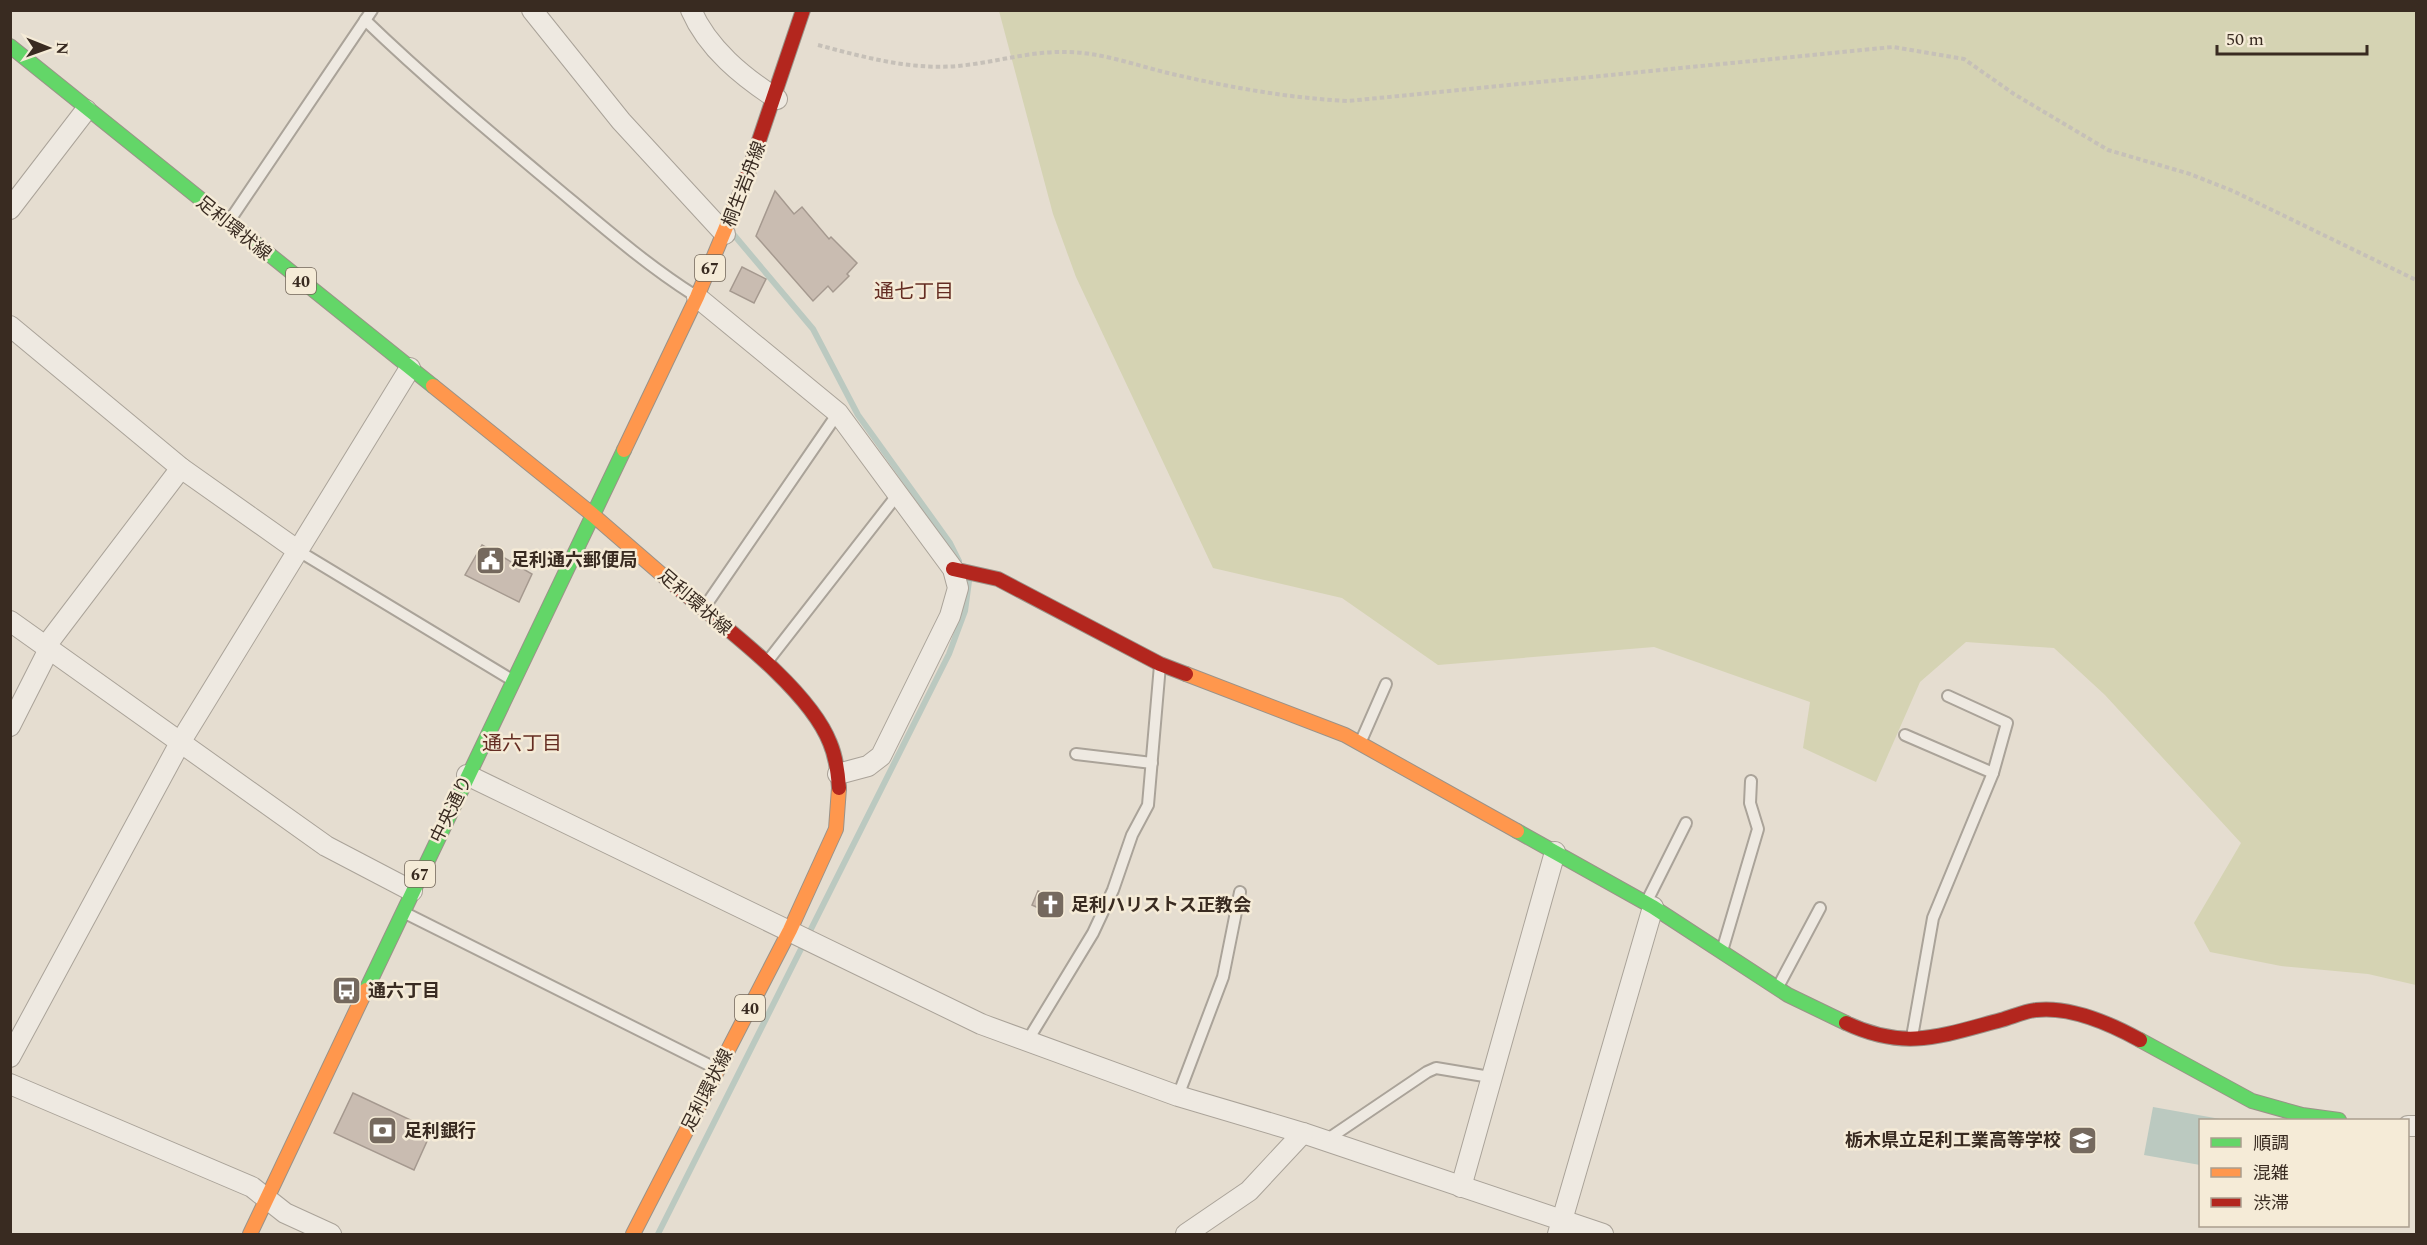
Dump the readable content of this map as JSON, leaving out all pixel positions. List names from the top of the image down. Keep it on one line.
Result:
{"streets":{"main road":["桐生岩舟線","足利環状線","67","40","中央通り"]},"crossings":[["桐生岩舟線","足利環状線"],["桐生岩舟線","中央通り"],["足利環状線","中央通り"]],"districts":["通七丁目","通六丁目"],"places":{"public building":["足利通六郵便局"],"church":["足利ハリストス正教会"],"bus stop":["通六丁目"],"bank":["足利銀行"],"school or university":["栃木県立足利工業高等学校"]},"legend":["順調","混雑","渋滞"],"scale_bar":"50 m","north":"right"}
